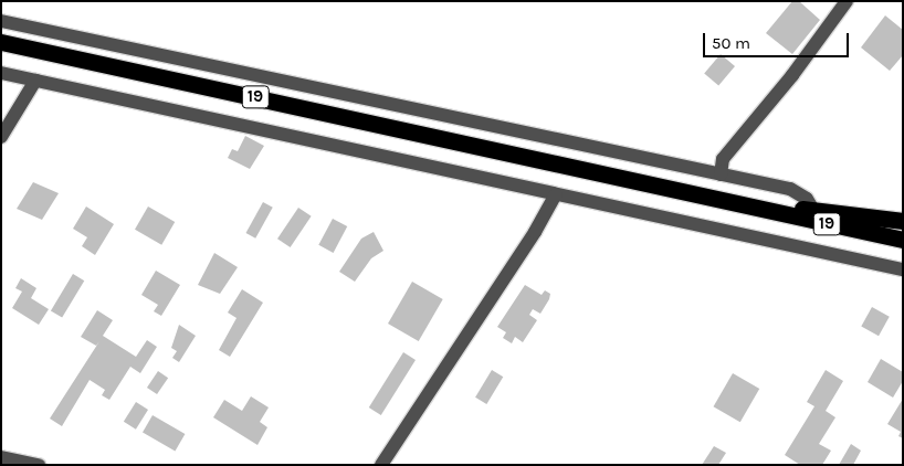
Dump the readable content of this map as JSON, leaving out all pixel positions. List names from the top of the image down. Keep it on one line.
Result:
{"streets":{"highway":["19"]},"scale_bar":"50 m"}
